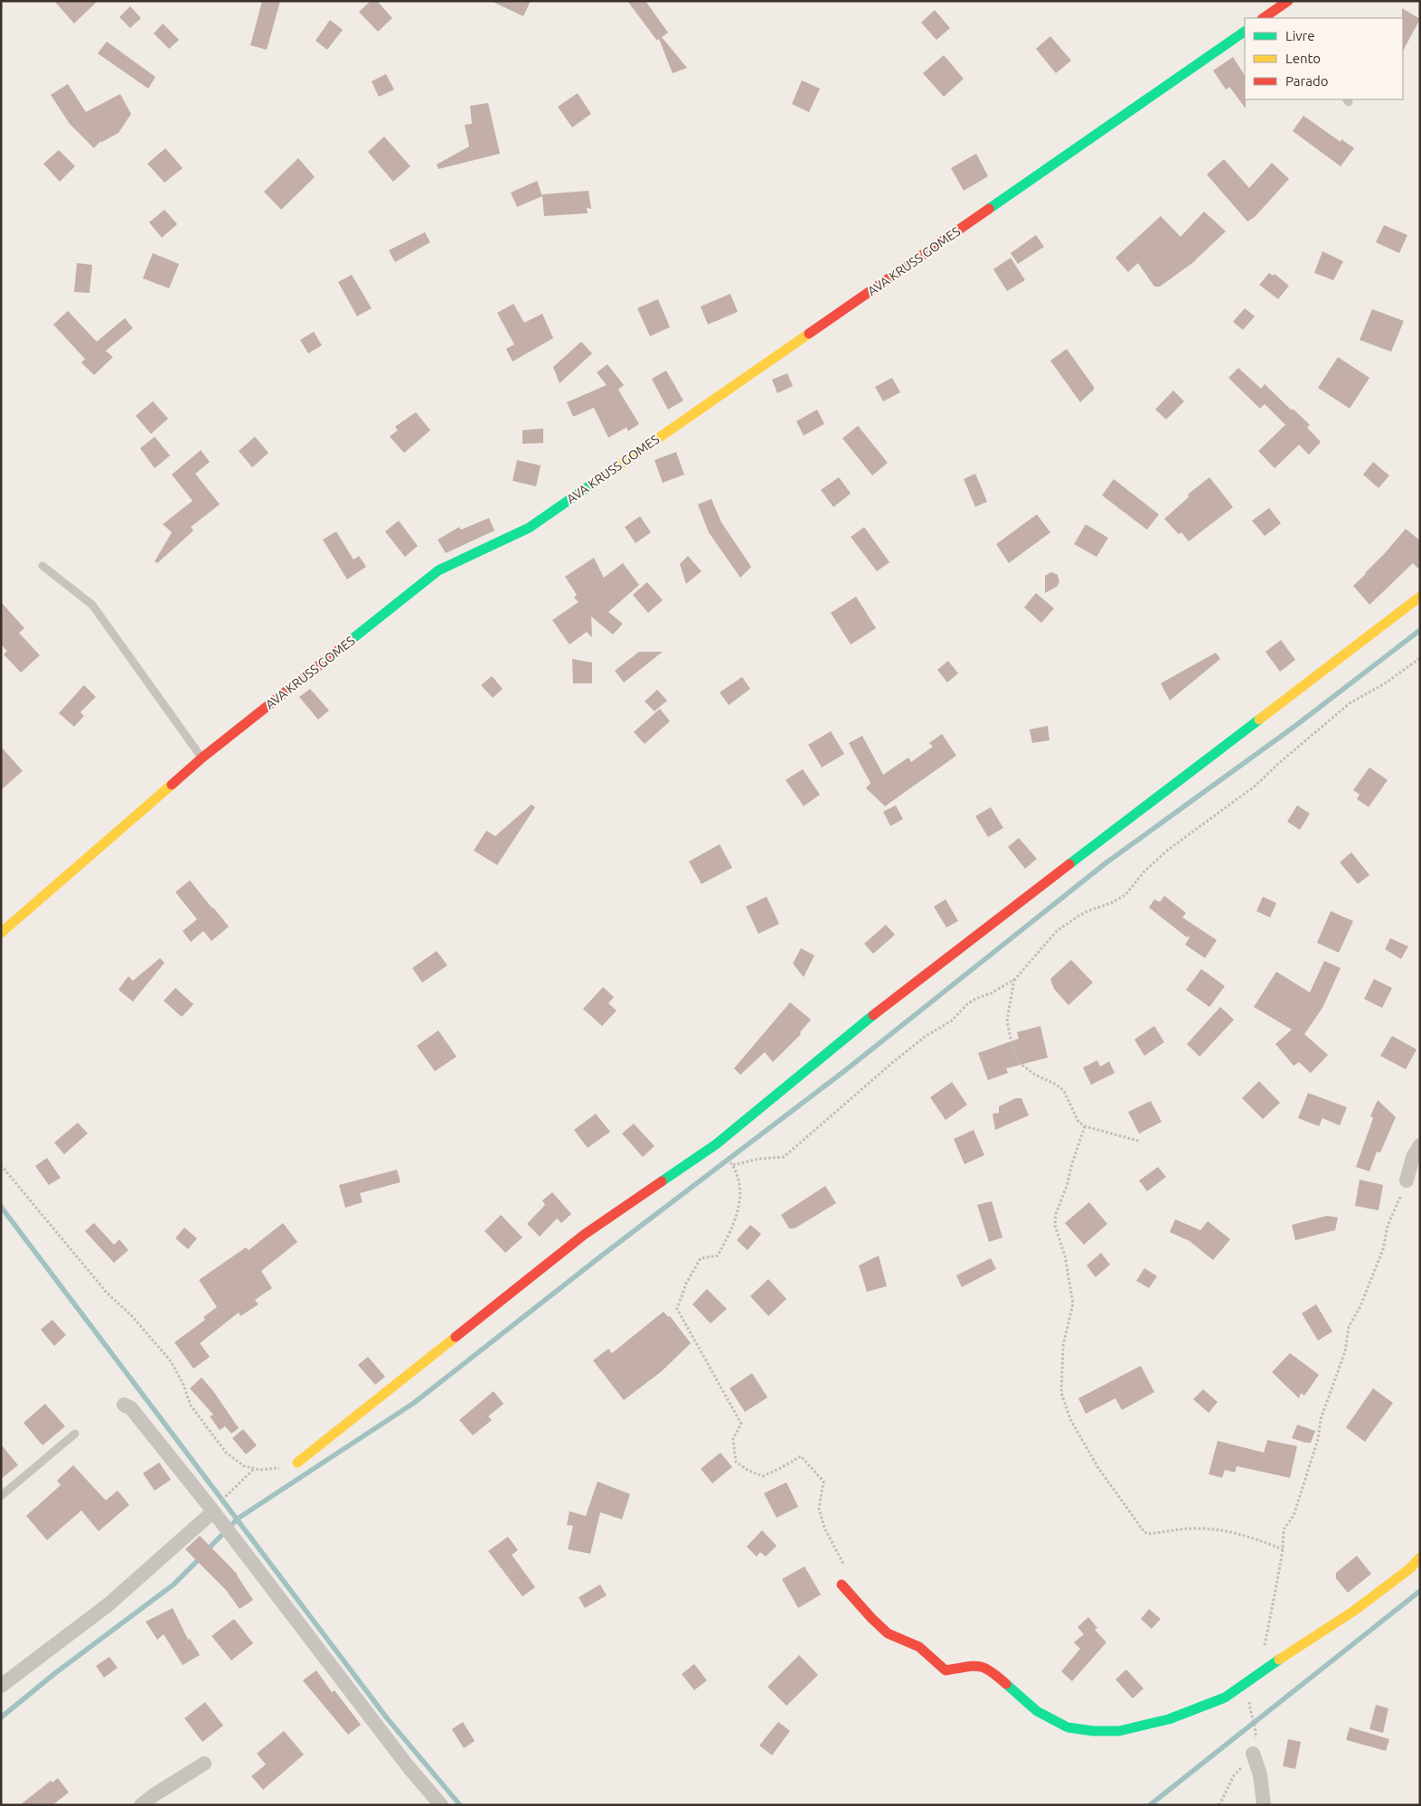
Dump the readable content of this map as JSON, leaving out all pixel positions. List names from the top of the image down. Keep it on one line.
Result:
{"streets":{"street":["AVA KRUSS GOMES"]},"legend":["Livre","Lento","Parado"]}
